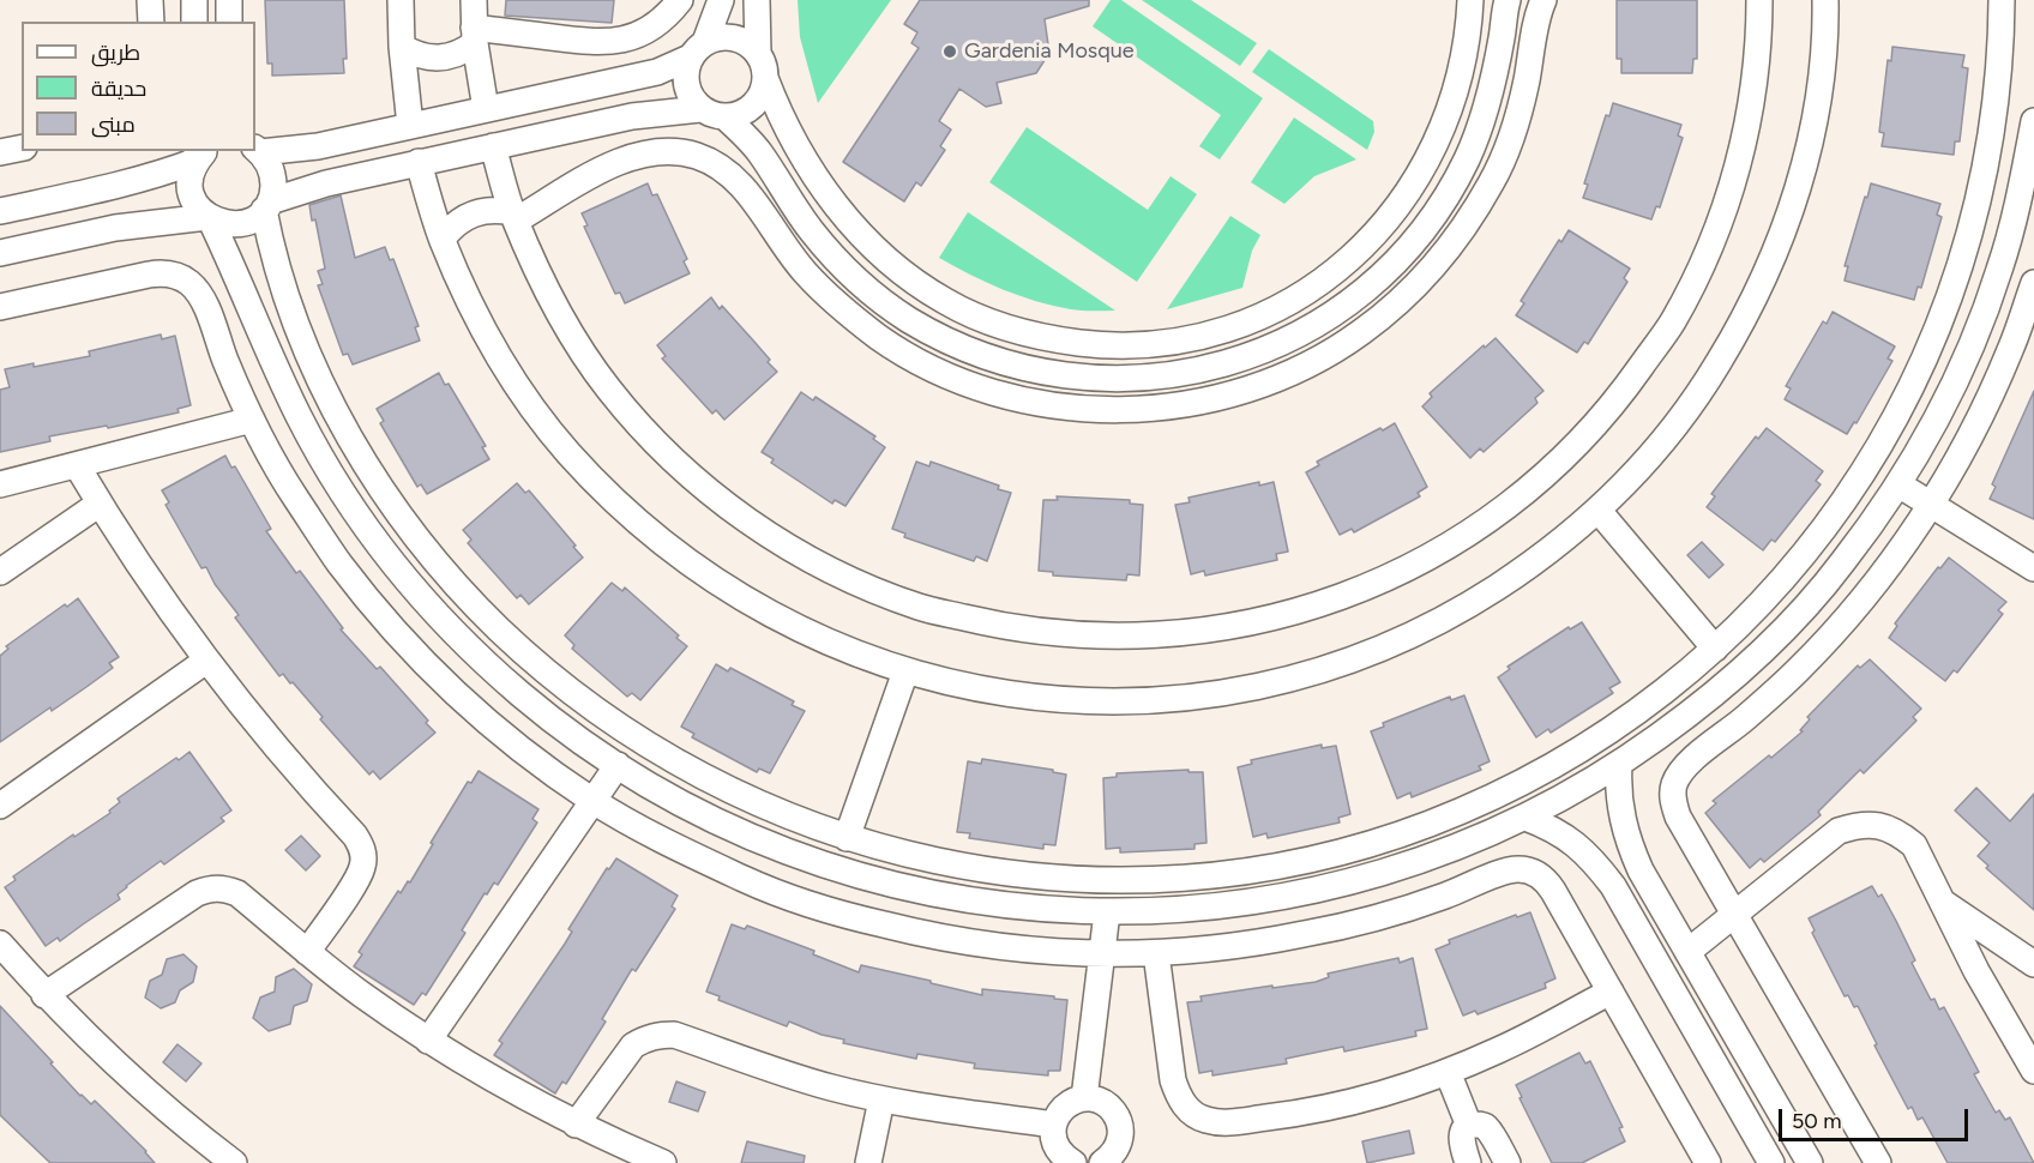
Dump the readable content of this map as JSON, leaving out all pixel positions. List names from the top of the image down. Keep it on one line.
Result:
{"places":["Gardenia Mosque"],"legend":["طريق","حديقة","مبنى"],"scale_bar":"50 m"}
